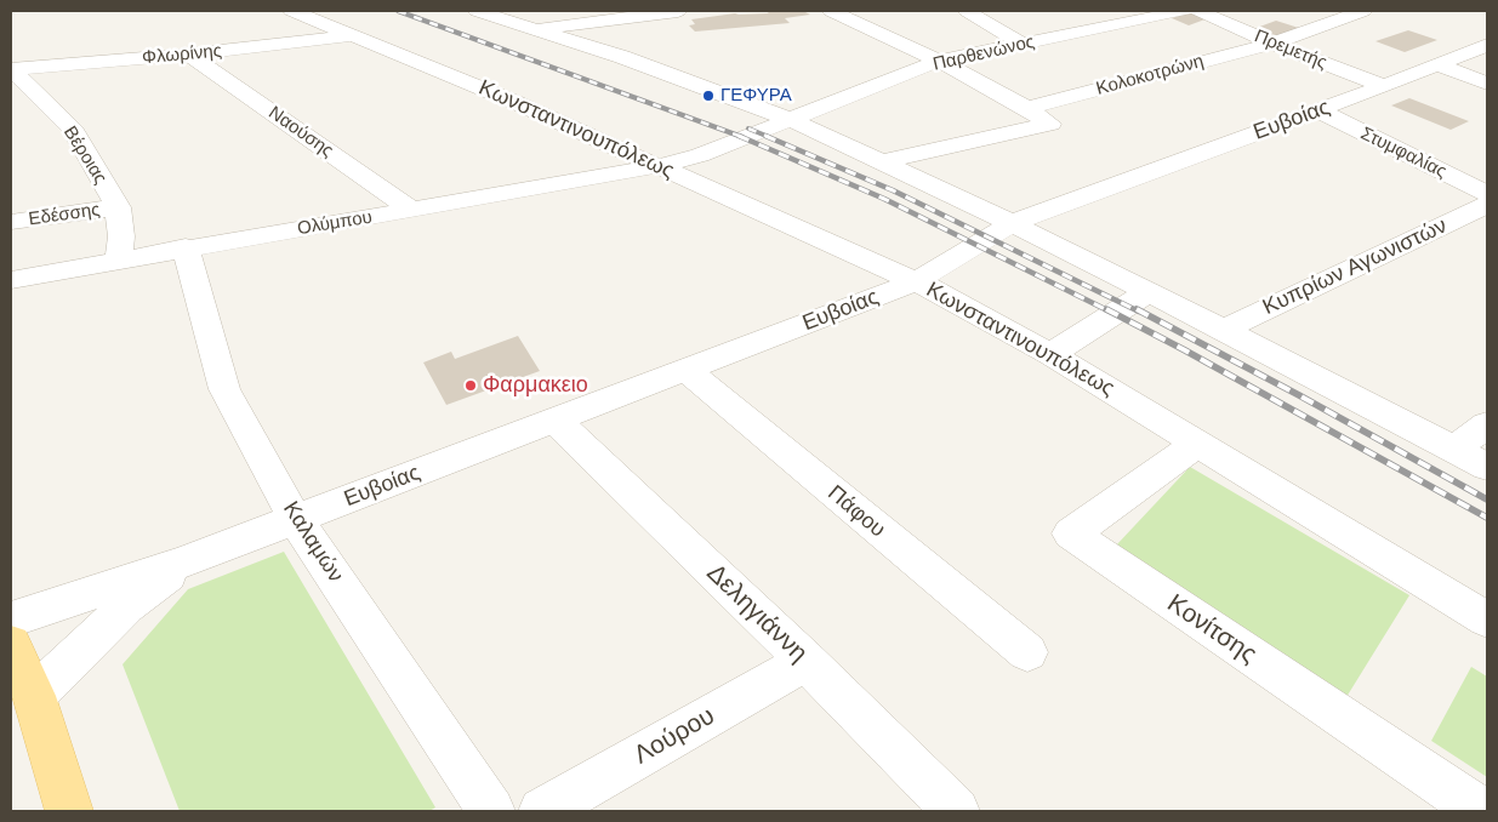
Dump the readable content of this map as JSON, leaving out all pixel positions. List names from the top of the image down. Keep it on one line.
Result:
{"streets":{"street":["Πρεμετής","Παρθενώνος","Φλωρίνης","Κολοκοτρώνη","Ευβοίας","Κωνσταντινουπόλεως","Ναούσης","Στυμφαλίας","Βέροιας","Εδέσσης","Ολύμπου","Κυπρίων Αγωνιστών","Πάφου","Καλαμών","Δεληγιάννη","Κονίτσης","Λούρου"]},"crossings":[["Πρεμετής","Κολοκοτρώνη"],["Πρεμετής","Ευβοίας"],["Παρθενώνος","Κωνσταντινουπόλεως"],["Παρθενώνος","Ολύμπου"],["Φλωρίνης","Κωνσταντινουπόλεως"],["Φλωρίνης","Ναούσης"],["Φλωρίνης","Βέροιας"],["Ευβοίας","Κωνσταντινουπόλεως"],["Ευβοίας","Στυμφαλίας"],["Ευβοίας","Πάφου"],["Ευβοίας","Καλαμών"],["Ευβοίας","Δεληγιάννη"],["Κωνσταντινουπόλεως","Ολύμπου"],["Κωνσταντινουπόλεως","Κονίτσης"],["Ναούσης","Ολύμπου"],["Βέροιας","Εδέσσης"],["Βέροιας","Ολύμπου"],["Ολύμπου","Καλαμών"],["Δεληγιάννη","Λούρου"]],"places":["ΓΕΦΥΡΑ","Φαρμακειο"]}
